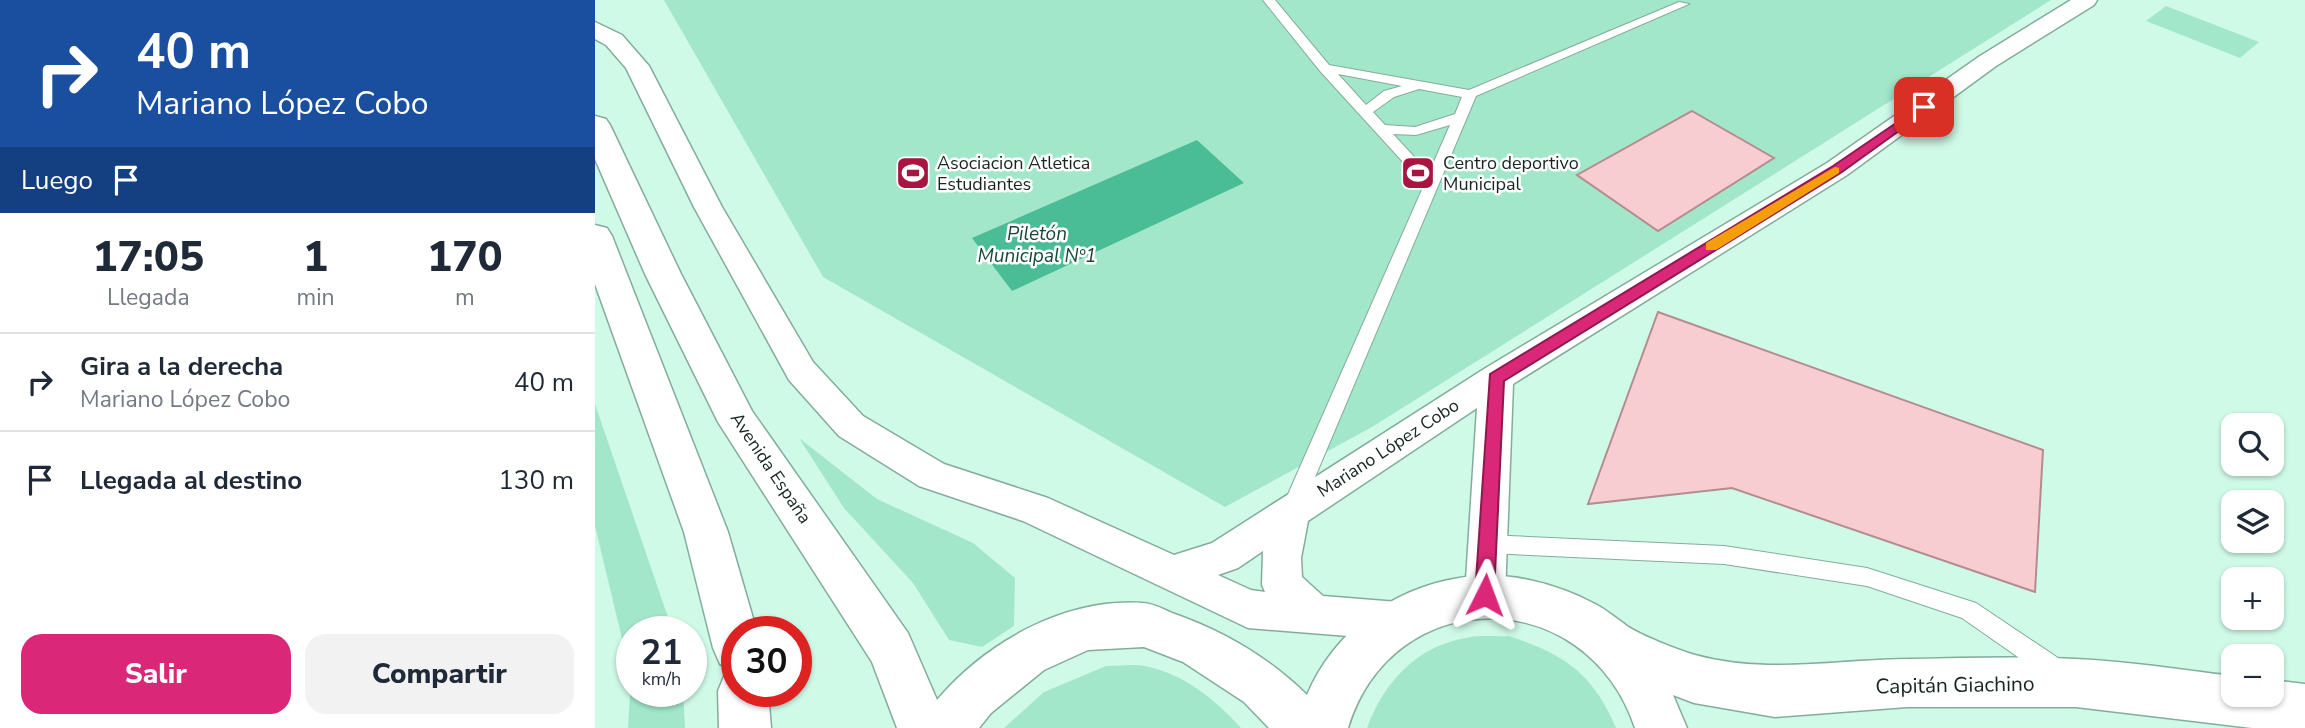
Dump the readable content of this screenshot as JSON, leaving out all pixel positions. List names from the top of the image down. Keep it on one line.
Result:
{"streets":{"main road":["Avenida España","Capitán Giachino"],"street":["Mariano López Cobo"]},"water":["Piletón Municipal Nº1"],"places":{"sports":["Asociacion Atletica Estudiantes","Centro deportivo Municipal"]},"page":{"turn":["40 m","Mariano López Cobo"],"then":"Luego","eta":["17:05","Llegada","1","min","170","m"],"list":[{"name":"Gira a la derecha","note":"Mariano López Cobo","value":"40 m"},{"name":"Llegada al destino","value":"130 m"}],"map_buttons":["+","−"],"speed":"21 km/h","limit":"30","buttons":["Salir","Compartir"]}}
